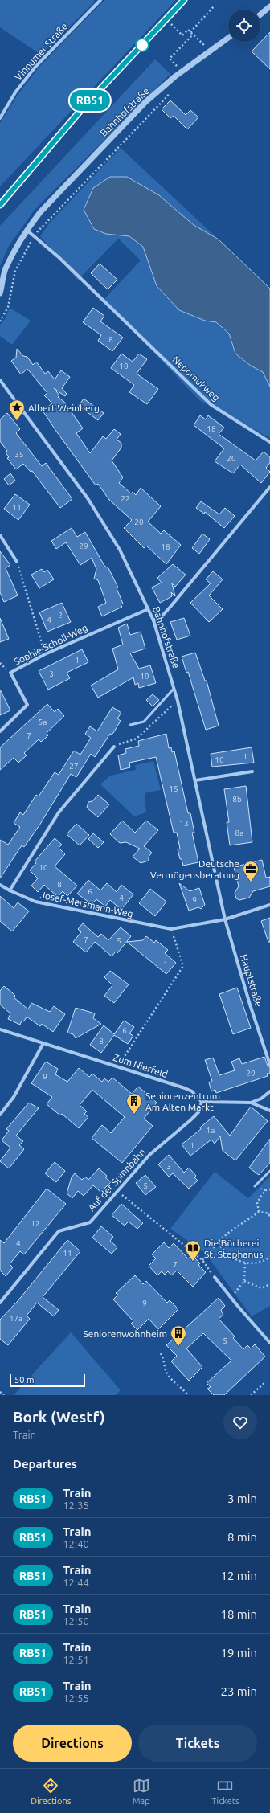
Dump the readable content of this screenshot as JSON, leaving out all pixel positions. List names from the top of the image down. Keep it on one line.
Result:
{"streets":{"street":["Vinnumer Straße","Bahnhofstraße","Nepomukweg","Sophie-Scholl-Weg","Josef-Mersmann-Weg","Hauptstraße","Zum Nierfeld","Auf der Spinnbahn"]},"crossings":[["Bahnhofstraße","Sophie-Scholl-Weg"],["Bahnhofstraße","Josef-Mersmann-Weg"],["Bahnhofstraße","Hauptstraße"],["Josef-Mersmann-Weg","Hauptstraße"],["Zum Nierfeld","Auf der Spinnbahn"]],"places":{"place":["Albert Weinberg"],"office":["Deutsche Vermögensberatung"],"building":["Seniorenzentrum Am Alten Markt","Seniorenwohnheim"],"library":["Die Bücherei St. Stephanus"]},"house_numbers":["8","10","18","35","20","22","11","20","29","18","2","4","1","3","19","5a","7","1","10","27","15","8b","13","8a","10","8","6","4","9","7","5","1","6","8","29","9","1a","1","3","5","12","14","11","7","9","17a","5"],"scale_bar":"50 m","page":{"on_map":"RB51","scale":"50 m","heading":[["Bork (Westf)","Train"],"Departures"],"list":[{"mark":"RB51","name":"Train","note":"12:35","value":"3 min"},{"mark":"RB51","name":"Train","note":"12:40","value":"8 min"},{"mark":"RB51","name":"Train","note":"12:44","value":"12 min"},{"mark":"RB51","name":"Train","note":"12:50","value":"18 min"},{"mark":"RB51","name":"Train","note":"12:51","value":"19 min"},{"mark":"RB51","name":"Train","note":"12:55","value":"23 min"}],"buttons":["Directions","Tickets"],"tabs":["Directions","Map","Tickets"]}}
